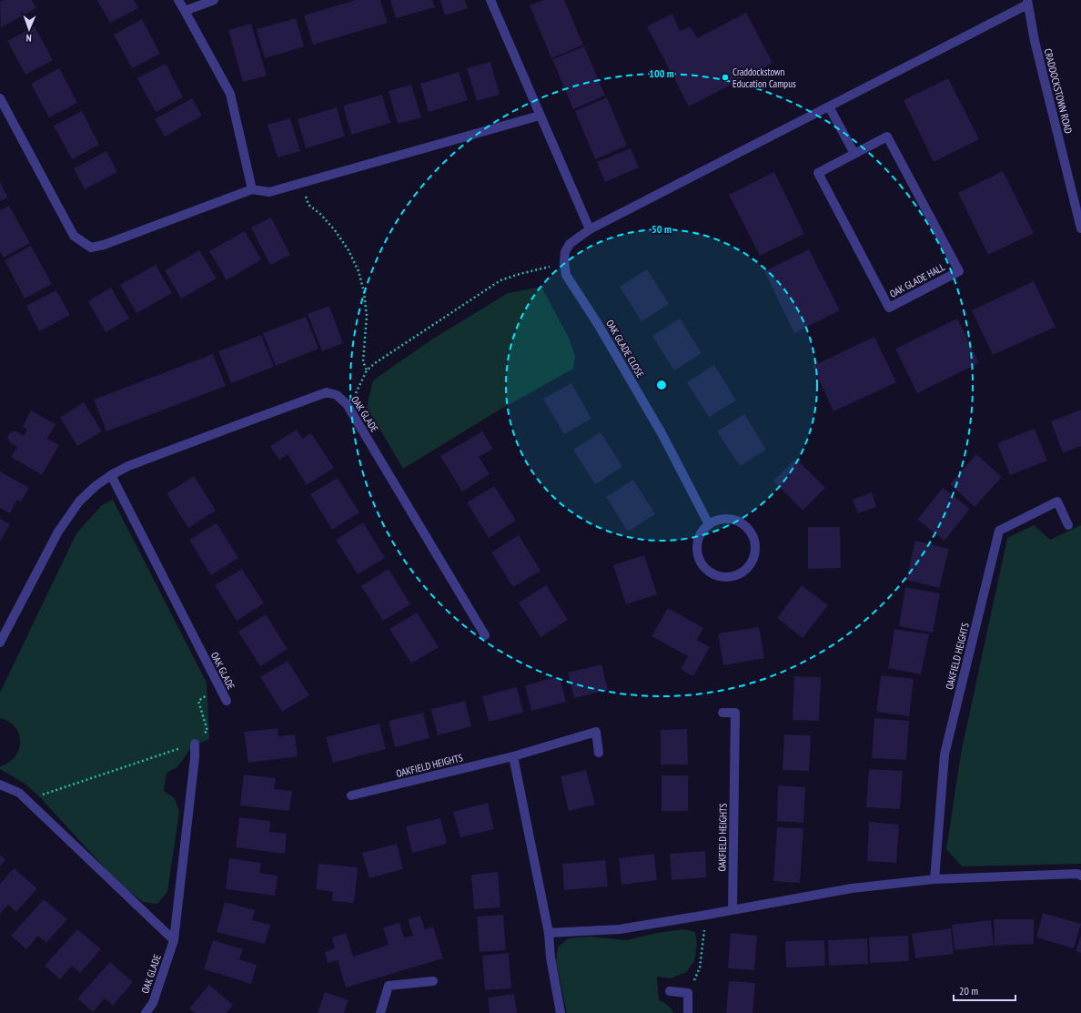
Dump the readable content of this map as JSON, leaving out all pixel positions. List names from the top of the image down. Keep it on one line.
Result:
{"streets":{"street":["CRADDOCKSTOWN ROAD","OAK GLADE HALL","OAK GLADE CLOSE","OAK GLADE","OAKFIELD HEIGHTS"]},"places":["Craddockstown Education Campus"],"scale_bar":"20 m","north":"bottom","rings":["100 m","50 m"]}
